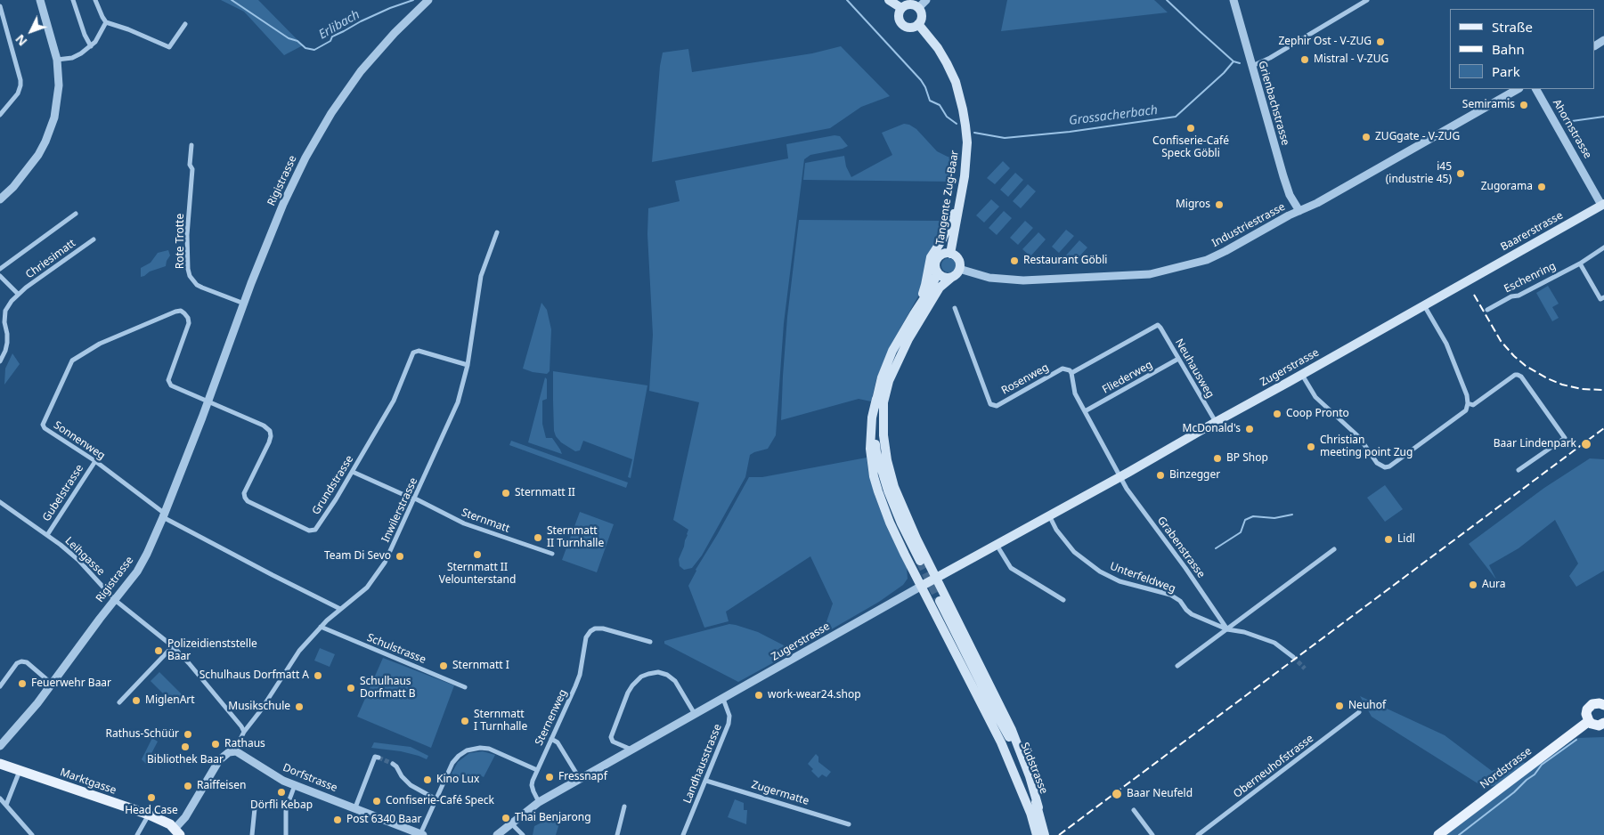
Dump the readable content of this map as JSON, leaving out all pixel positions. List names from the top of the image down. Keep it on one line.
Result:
{"streets":{"main road":["Tangente Zug-Baar","Baarerstrasse","Zugerstrasse","Südstrasse","Nordstrasse","Marktgasse"],"street":["Grienbachstrasse","Ahornstrasse","Rigistrasse","Industriestrasse","Rote Trotte","Chriesimatt","Eschenring","Neuhausweg","Fliederweg","Rosenweg","Sonnenweg","Grundstrasse","Gubelstrasse","Inwilerstrasse","Sternmatt","Grabenstrasse","Leihgasse","Unterfeldweg","Schulstrasse","Sternenweg","Landhausstrasse","Oberneuhofstrasse","Dorfstrasse","Zugermatte"]},"crossings":[["Grienbachstrasse","Industriestrasse"],["Ahornstrasse","Baarerstrasse"],["Rigistrasse","Rote Trotte"],["Rigistrasse","Sonnenweg"],["Rigistrasse","Grundstrasse"],["Rigistrasse","Leihgasse"],["Tangente Zug-Baar","Industriestrasse"],["Baarerstrasse","Zugerstrasse"],["Zugerstrasse","Neuhausweg"],["Zugerstrasse","Grabenstrasse"],["Zugerstrasse","Unterfeldweg"],["Zugerstrasse","Sternenweg"],["Zugerstrasse","Landhausstrasse"],["Neuhausweg","Fliederweg"],["Neuhausweg","Rosenweg"],["Sonnenweg","Grundstrasse"],["Sonnenweg","Gubelstrasse"],["Sonnenweg","Inwilerstrasse"],["Grundstrasse","Inwilerstrasse"],["Grundstrasse","Sternmatt"],["Gubelstrasse","Leihgasse"],["Inwilerstrasse","Sternmatt"],["Inwilerstrasse","Leihgasse"],["Inwilerstrasse","Schulstrasse"],["Inwilerstrasse","Dorfstrasse"],["Grabenstrasse","Unterfeldweg"],["Landhausstrasse","Zugermatte"]],"water":["Erlibach","Grossacherbach"],"places":["Zephir Ost - V-ZUG","Mistral - V-ZUG","Semiramis","Confiserie-Café Speck Göbli","ZUGgate - V-ZUG","i45 (industrie 45)","Zugorama","Migros","Restaurant Göbli","Coop Pronto","McDonald's","Baar Lindenpark","Christian meeting point Zug","BP Shop","Binzegger","Sternmatt II","Sternmatt II Turnhalle","Lidl","Sternmatt II Velounterstand","Team Di Sevo","Aura","Polizeidienststelle Baar","Sternmatt I","Schulhaus Dorfmatt A","Feuerwehr Baar","Schulhaus Dorfmatt B","work-wear24.shop","MiglenArt","Neuhof","Musikschule","Sternmatt I Turnhalle","Rathus-Schüür","Rathaus","Bibliothek Baar","Fressnapf","Kino Lux","Raiffeisen","Dörfli Kebap","Baar Neufeld","Head Case","Confiserie-Café Speck","Thai Benjarong","Post 6340 Baar"],"legend":["Straße","Bahn","Park"],"north":"bottom left"}
